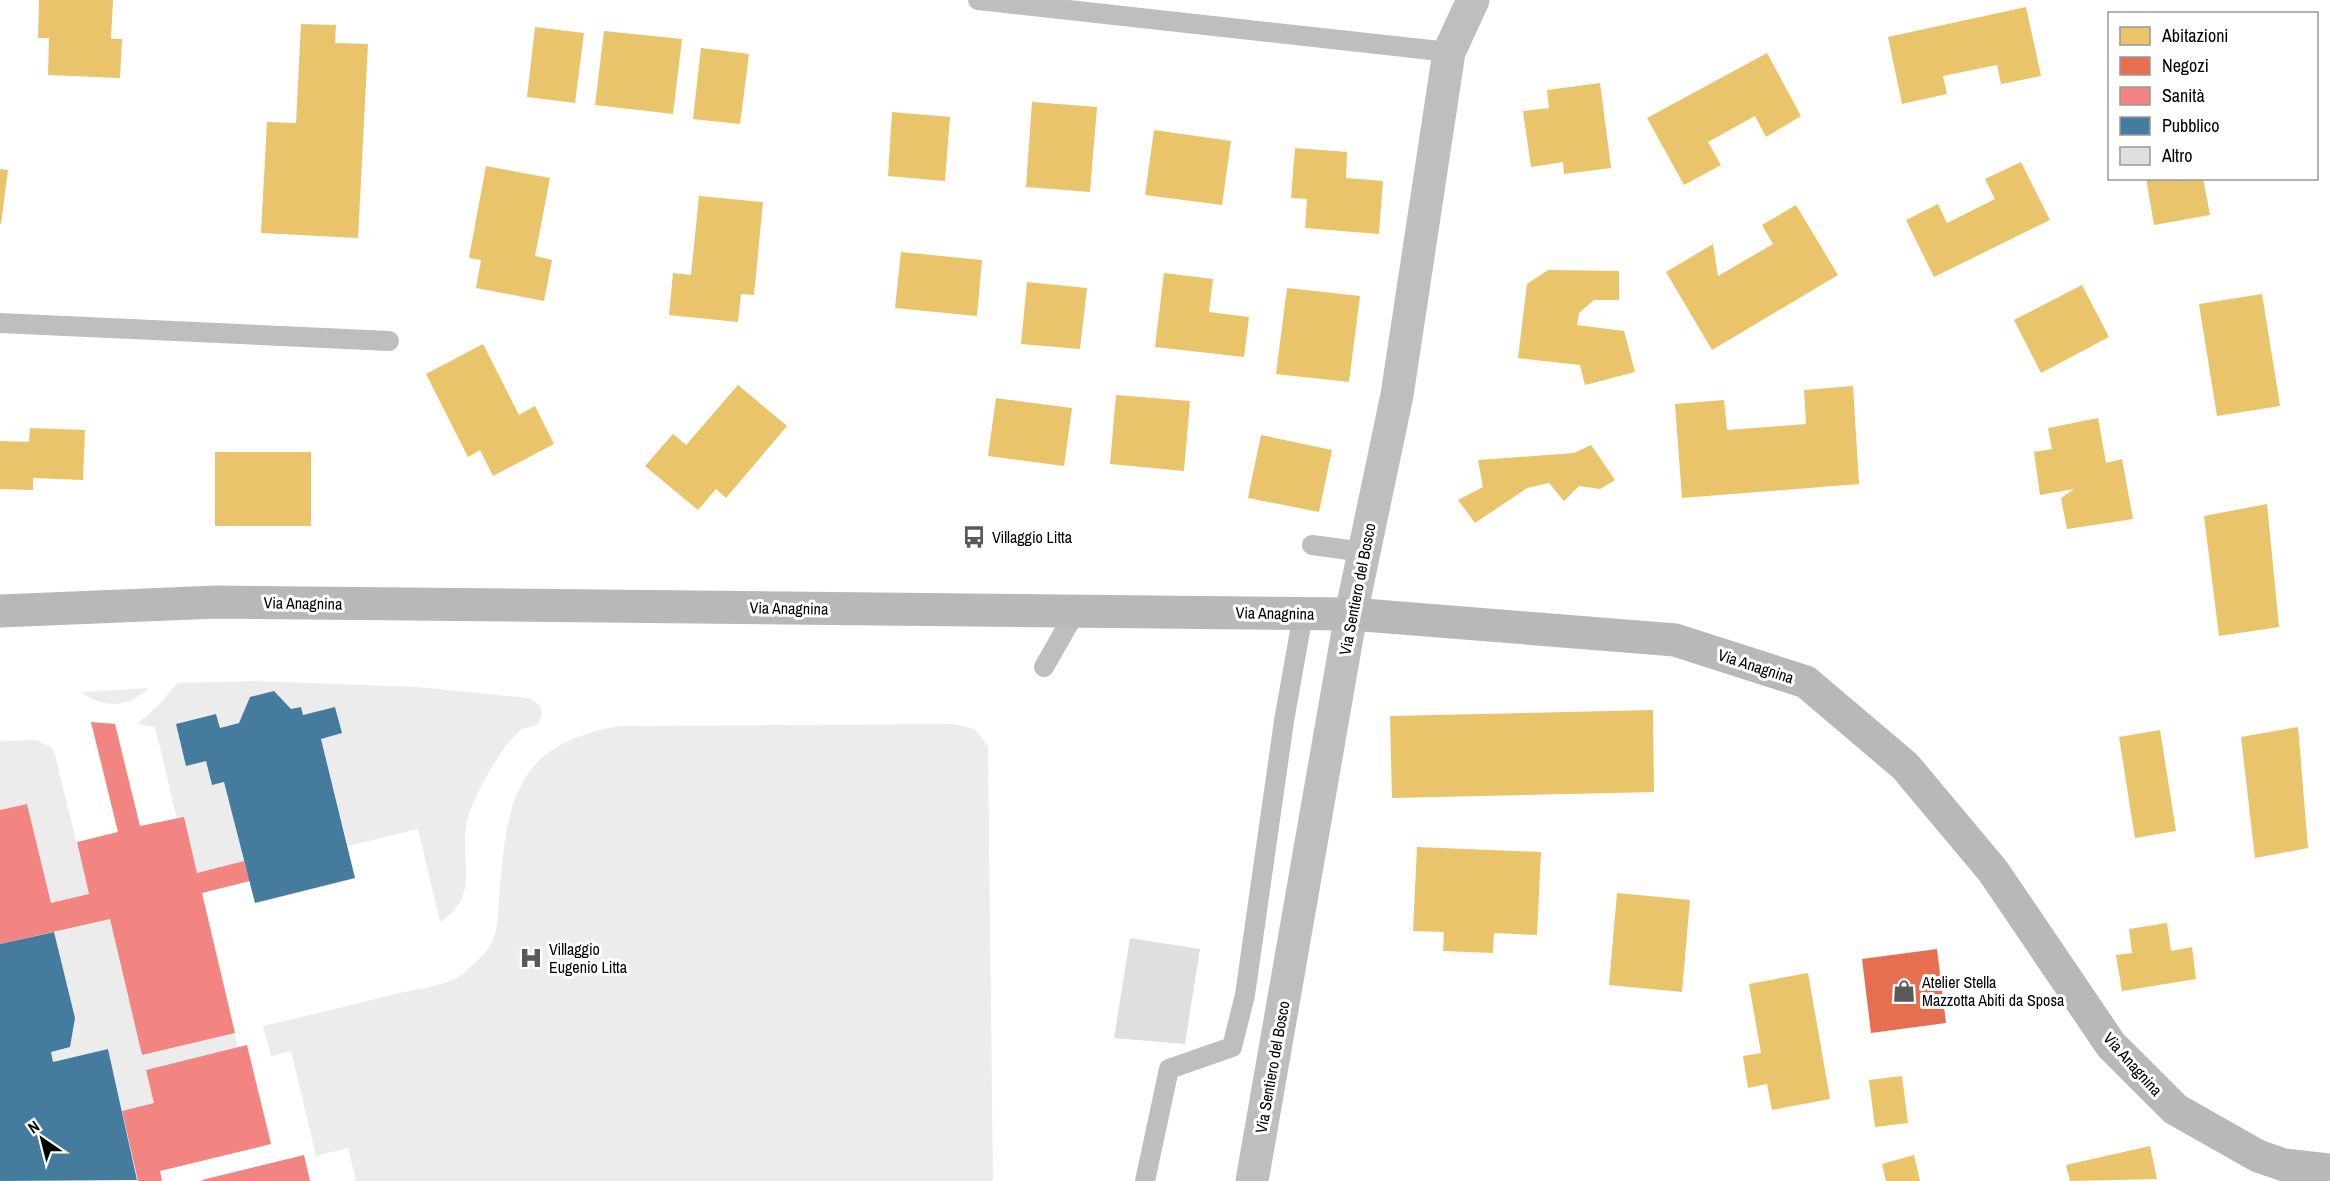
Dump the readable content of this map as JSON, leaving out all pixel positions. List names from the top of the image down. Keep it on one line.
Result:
{"streets":{"main road":["Via Anagnina"],"street":["Via Sentiero del Bosco"]},"crossings":[["Via Sentiero del Bosco","Via Anagnina"]],"places":{"bus stop":["Villaggio Litta"],"hospital":["Villaggio Eugenio Litta"],"shop":["Atelier Stella Mazzotta Abiti da Sposa"]},"legend":["Abitazioni","Negozi","Sanità","Pubblico","Altro"],"north":"top left"}
